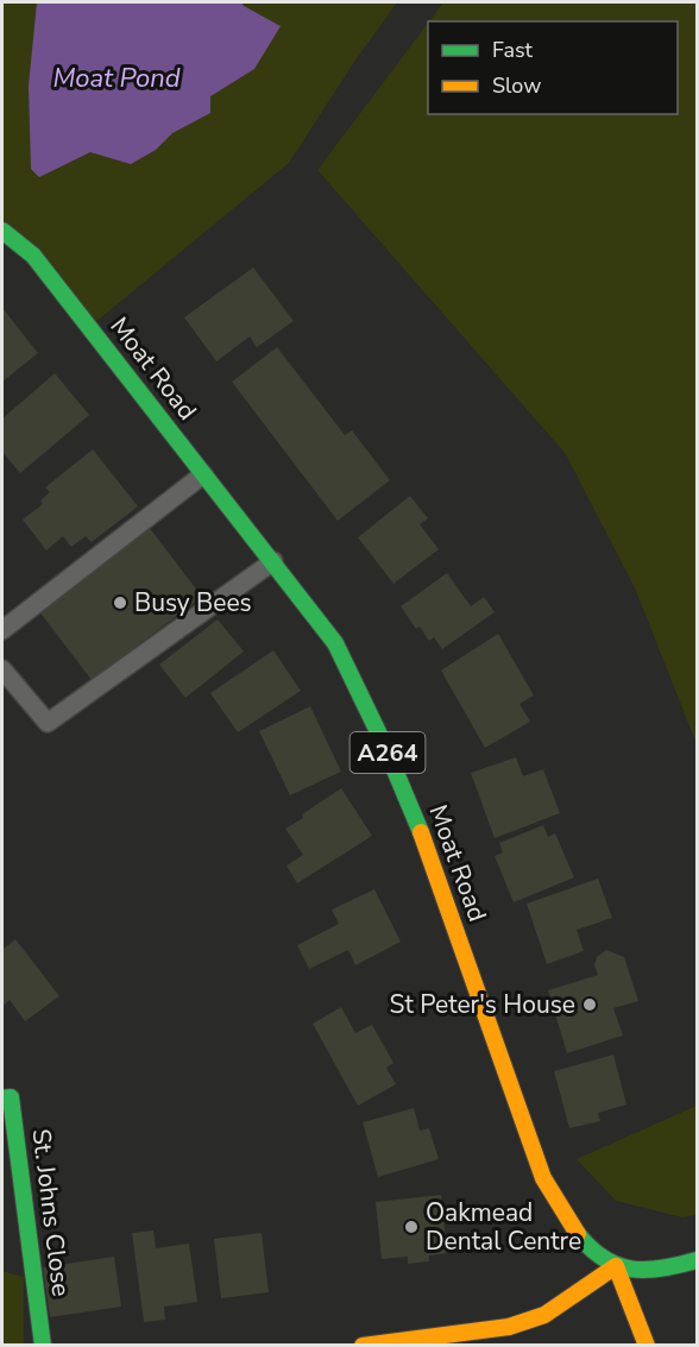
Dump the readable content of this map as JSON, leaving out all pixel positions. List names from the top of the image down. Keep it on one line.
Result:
{"streets":{"main road":["Moat Road","A264","St. Johns Close"]},"water":["Moat Pond"],"places":["Busy Bees","St Peter's House","Oakmead Dental Centre"],"legend":["Fast","Slow"]}
